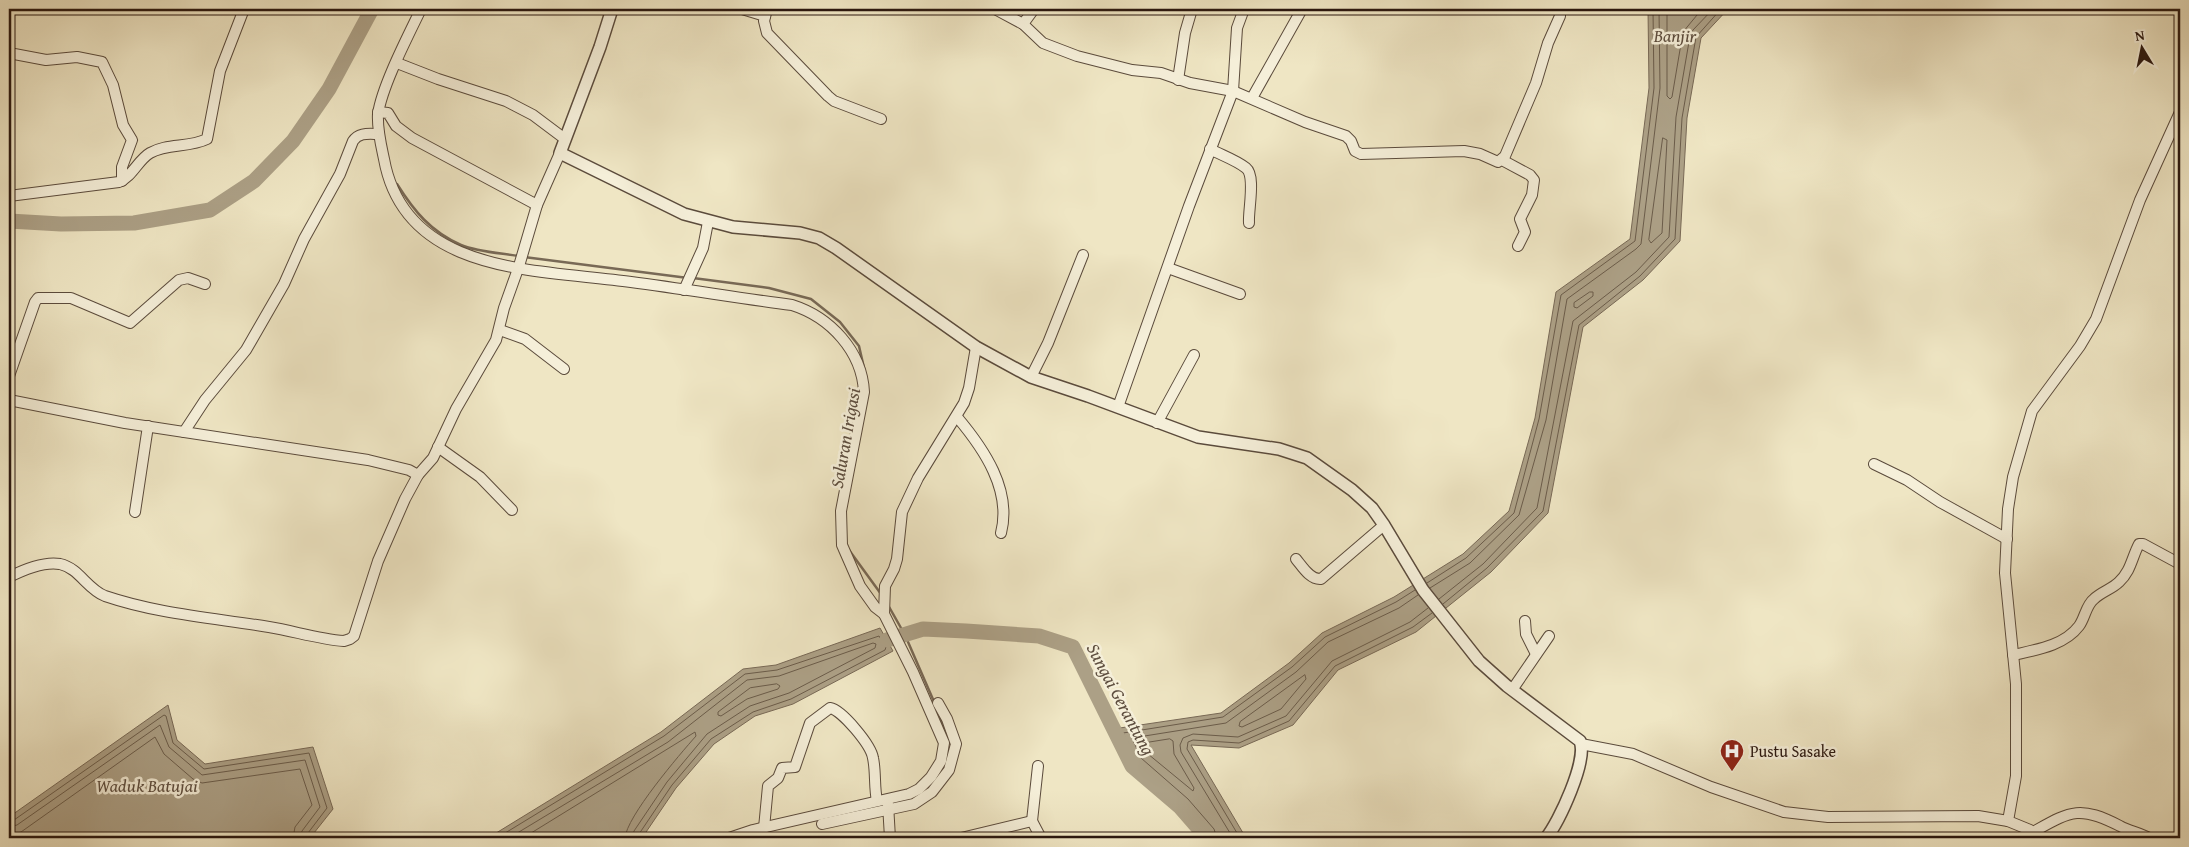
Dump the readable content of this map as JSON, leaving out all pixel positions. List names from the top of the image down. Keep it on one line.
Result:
{"water":["Banjir","Saluran Irigasi","Sungai Gerantung","Waduk Batujai"],"places":{"hospital":["Pustu Sasake"]},"north":"top"}
